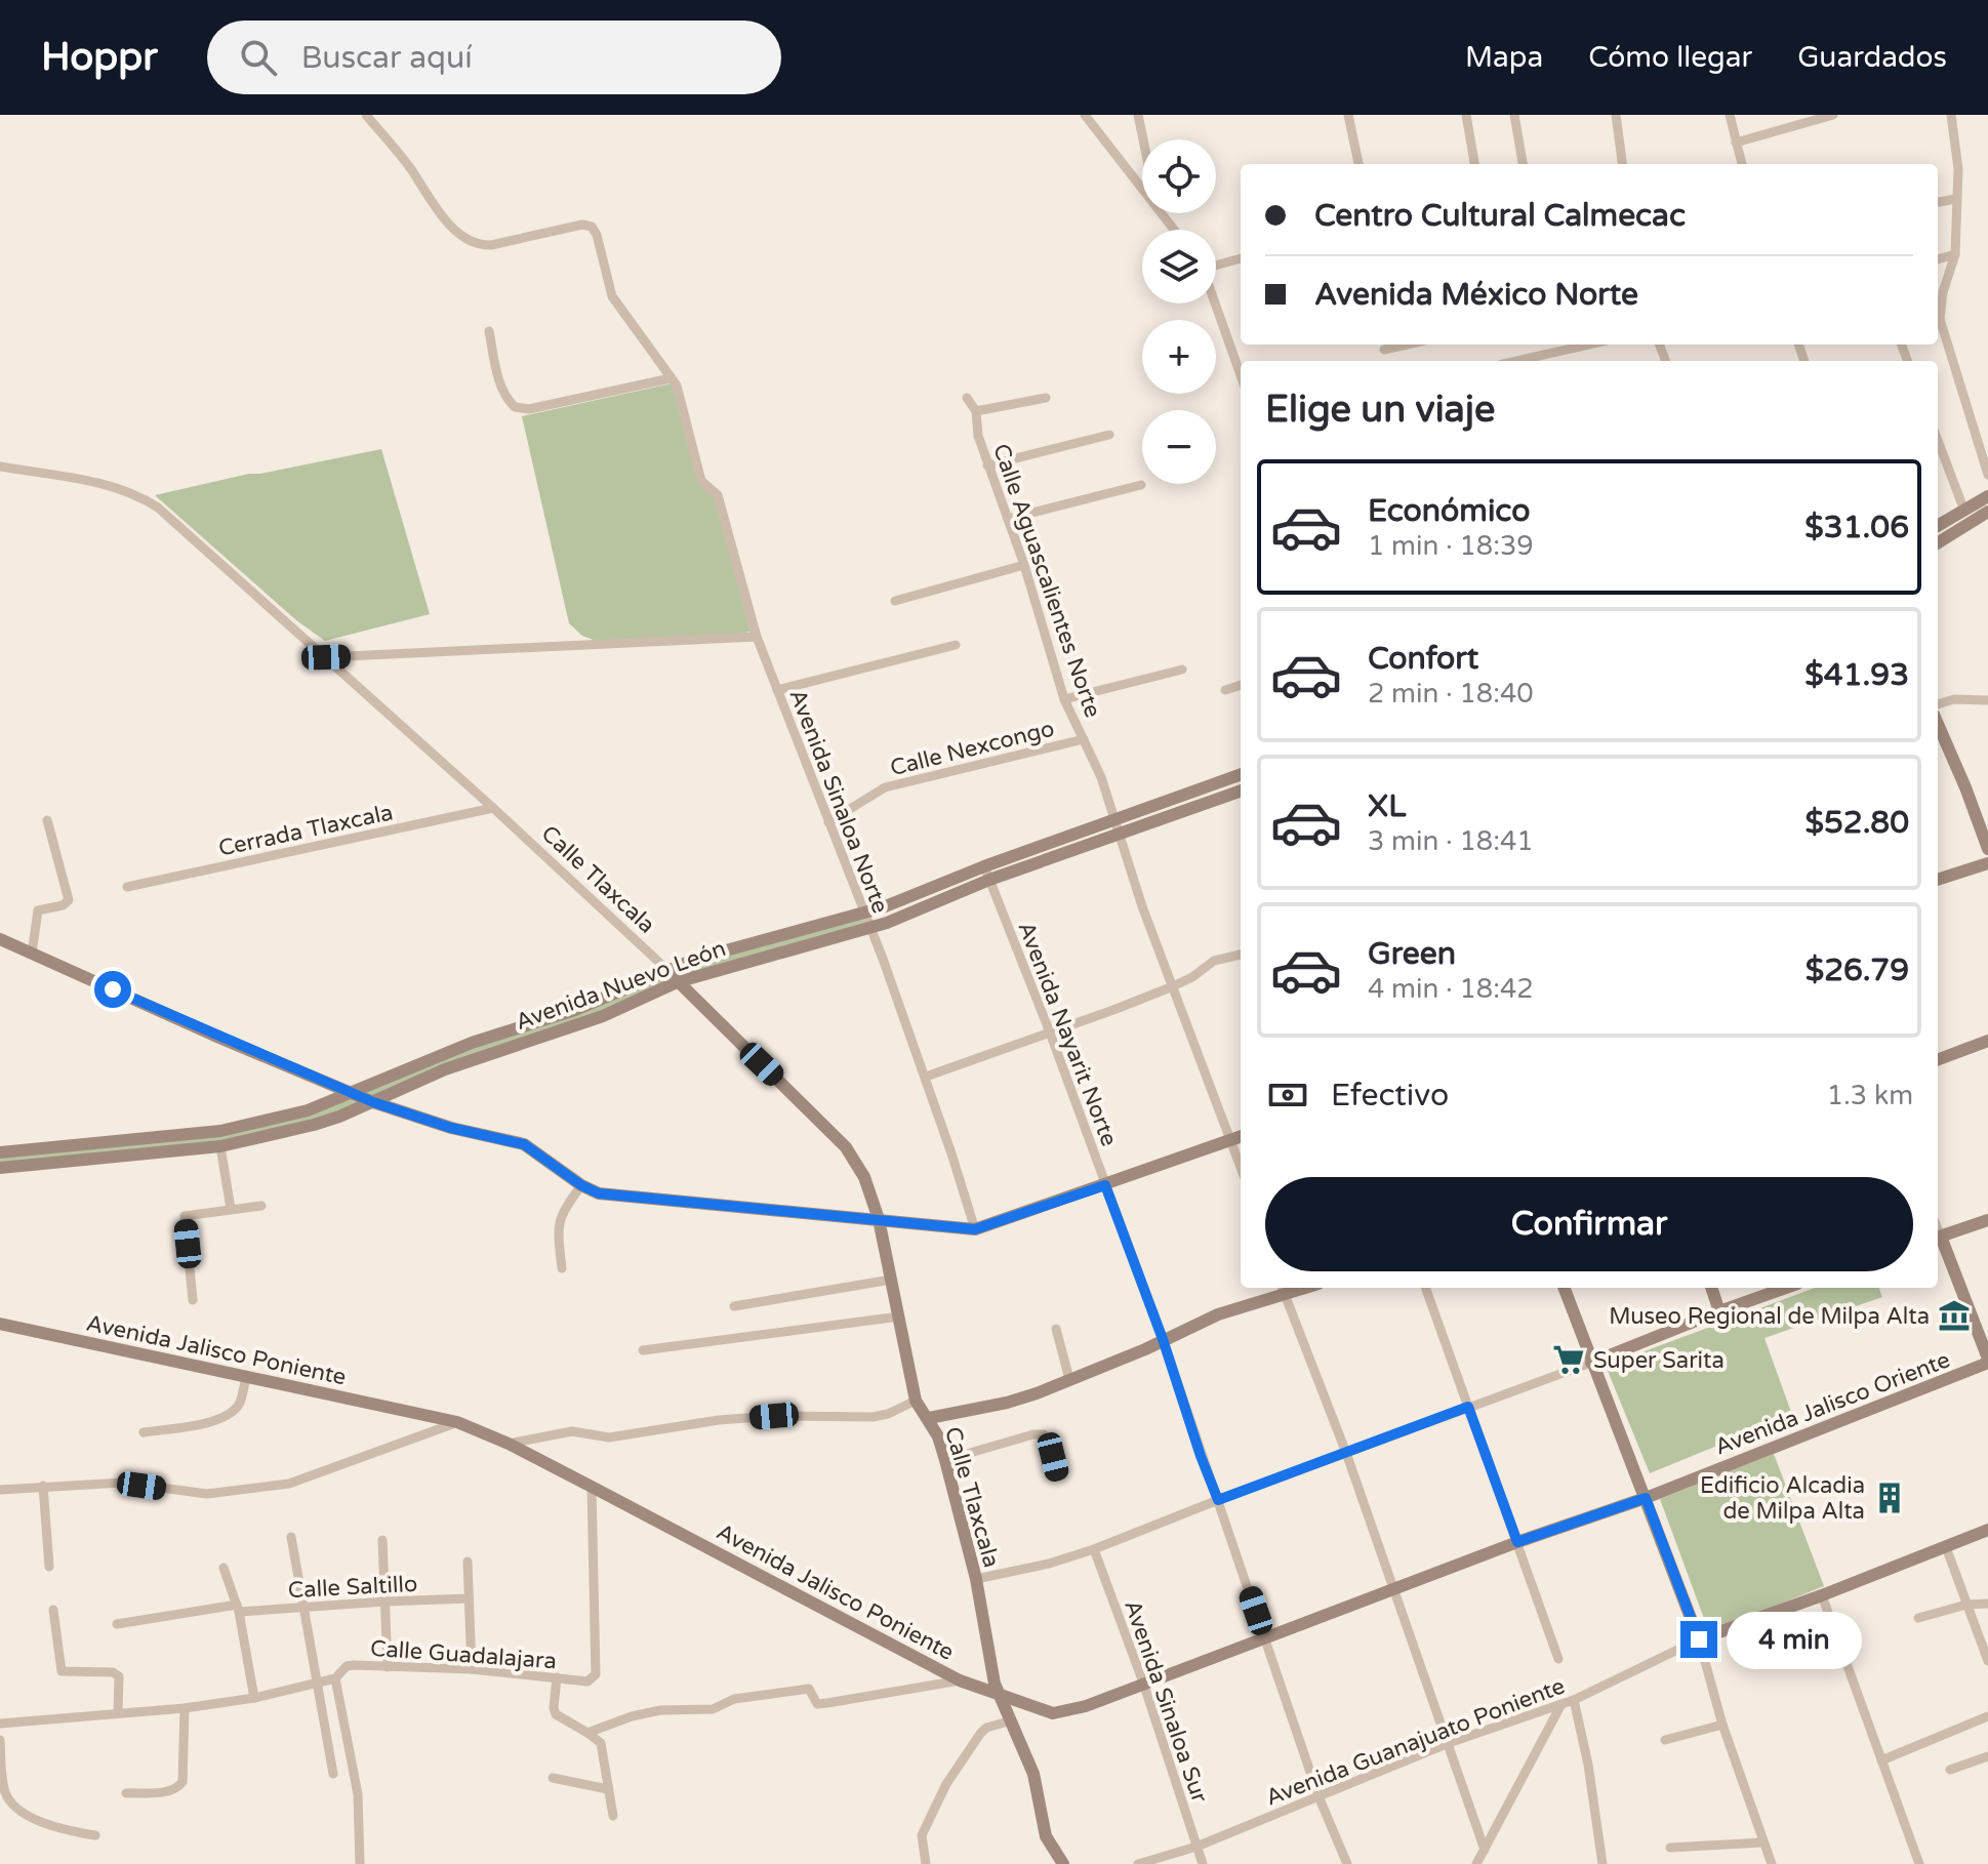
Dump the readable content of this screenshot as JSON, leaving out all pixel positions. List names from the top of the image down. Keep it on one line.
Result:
{"streets":{"street":["Calle Aguascalientes Norte","Calle Nexcongo","Avenida Sinaloa Norte","Cerrada Tlaxcala","Calle Tlaxcala","Avenida Nuevo León","Avenida Nayarit Norte","Avenida Jalisco Poniente","Avenida Jalisco Oriente","Calle Saltillo","Calle Guadalajara","Avenida Sinaloa Sur","Avenida Guanajuato Poniente"]},"crossings":[["Calle Aguascalientes Norte","Calle Nexcongo"],["Calle Aguascalientes Norte","Avenida Nuevo León"],["Calle Nexcongo","Avenida Sinaloa Norte"],["Avenida Sinaloa Norte","Avenida Nuevo León"],["Cerrada Tlaxcala","Calle Tlaxcala"],["Calle Tlaxcala","Avenida Nuevo León"],["Calle Tlaxcala","Avenida Jalisco Poniente"],["Avenida Nuevo León","Avenida Nayarit Norte"],["Avenida Nayarit Norte","Avenida Jalisco Poniente"],["Avenida Nayarit Norte","Avenida Guanajuato Poniente"],["Avenida Jalisco Poniente","Avenida Jalisco Oriente"],["Avenida Jalisco Poniente","Calle Guadalajara"],["Avenida Jalisco Poniente","Avenida Sinaloa Sur"],["Avenida Sinaloa Sur","Avenida Guanajuato Poniente"]],"places":{"museum":["Museo Regional de Milpa Alta"],"supermarket":["Super Sarita"],"building":["Edificio Alcadia de Milpa Alta"]},"page":{"header":"Hoppr","search":"Buscar aquí","nav":["Mapa","Cómo llegar","Guardados"],"map_buttons":["+","−"],"banner":["Centro Cultural Calmecac","Avenida México Norte"],"heading":"Elige un viaje","list":[{"name":"Económico","note":"1 min · 18:39","value":"$31.06"},{"name":"Confort","note":"2 min · 18:40","value":"$41.93"},{"name":"XL","note":"3 min · 18:41","value":"$52.80"},{"name":"Green","note":"4 min · 18:42","value":"$26.79"}],"pay":["Efectivo","1.3 km"],"buttons":"Confirmar","bubble":"4 min"}}
